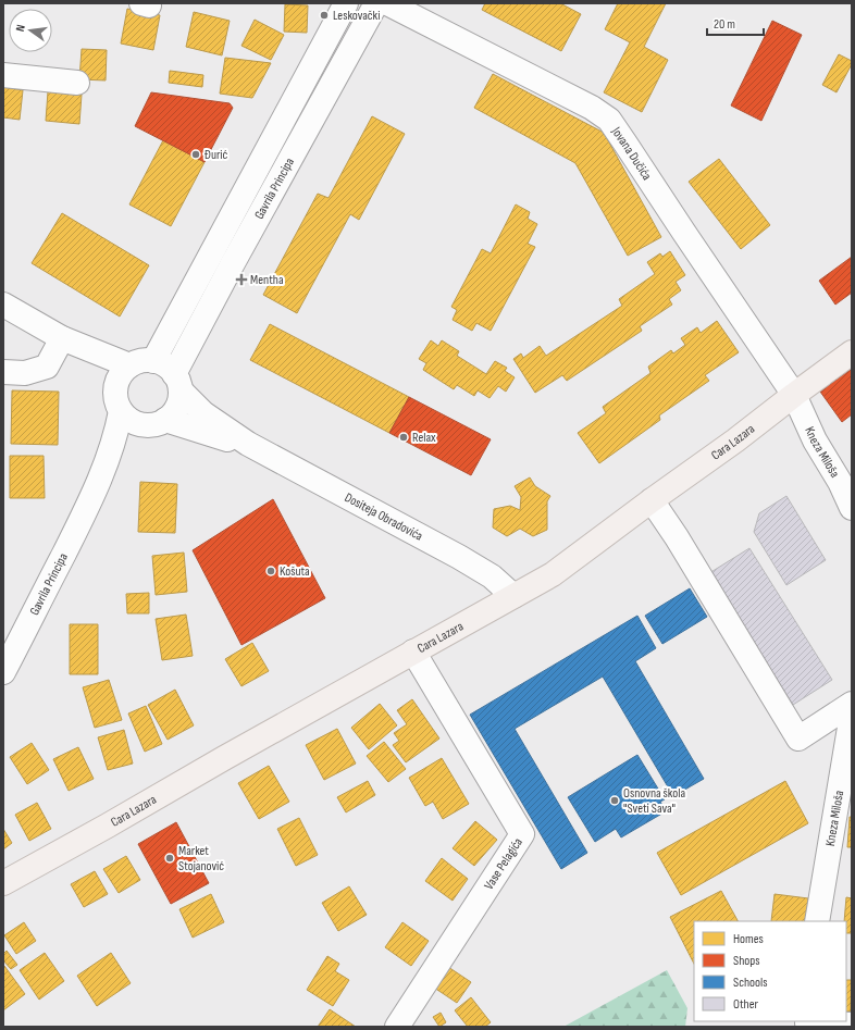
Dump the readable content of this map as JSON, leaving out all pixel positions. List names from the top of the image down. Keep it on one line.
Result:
{"streets":{"main road":["Cara Lazara"],"street":["Jovana Dučića","Gavrila Principa","Kneza Miloša","Dositeja Obradovića","Vase Pelagića"]},"crossings":[["Jovana Dučića","Cara Lazara"],["Jovana Dučića","Kneza Miloša"],["Gavrila Principa","Dositeja Obradovića"],["Cara Lazara","Kneza Miloša"],["Cara Lazara","Dositeja Obradovića"],["Cara Lazara","Vase Pelagića"]],"places":{"other":["Leskovački","Đurić","Relax","Košuta","Osnovna škola \"Sveti Sava\"","Market Stojanović"],"health":["Mentha"]},"legend":["Homes","Shops","Schools","Other"],"scale_bar":"20 m","north":"left"}
